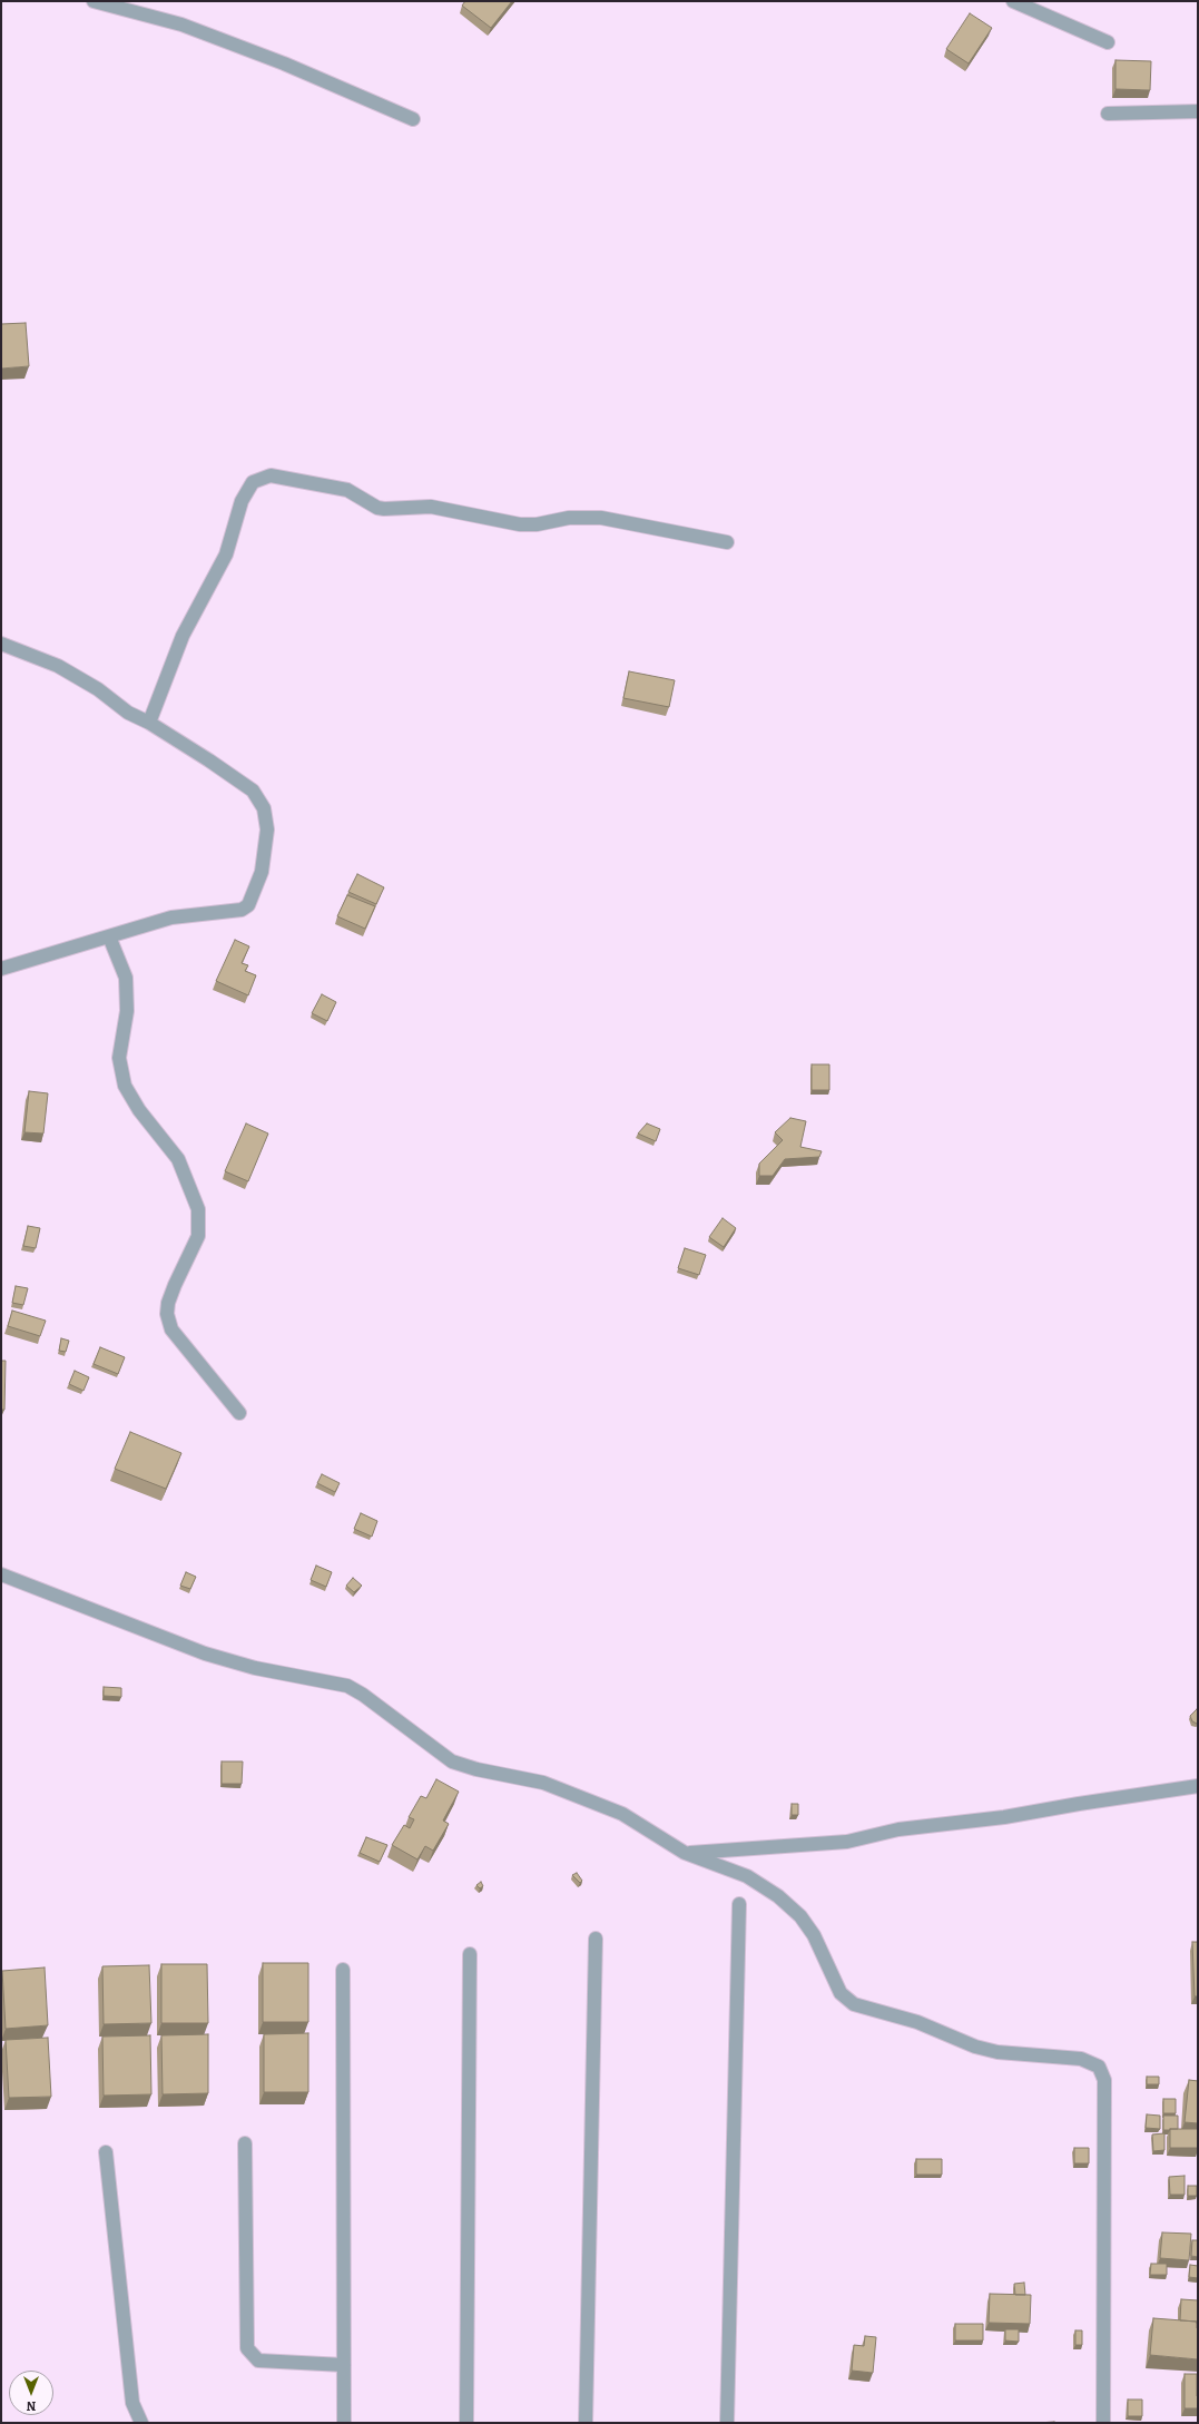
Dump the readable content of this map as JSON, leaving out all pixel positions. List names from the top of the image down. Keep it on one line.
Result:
{"north":"bottom"}
